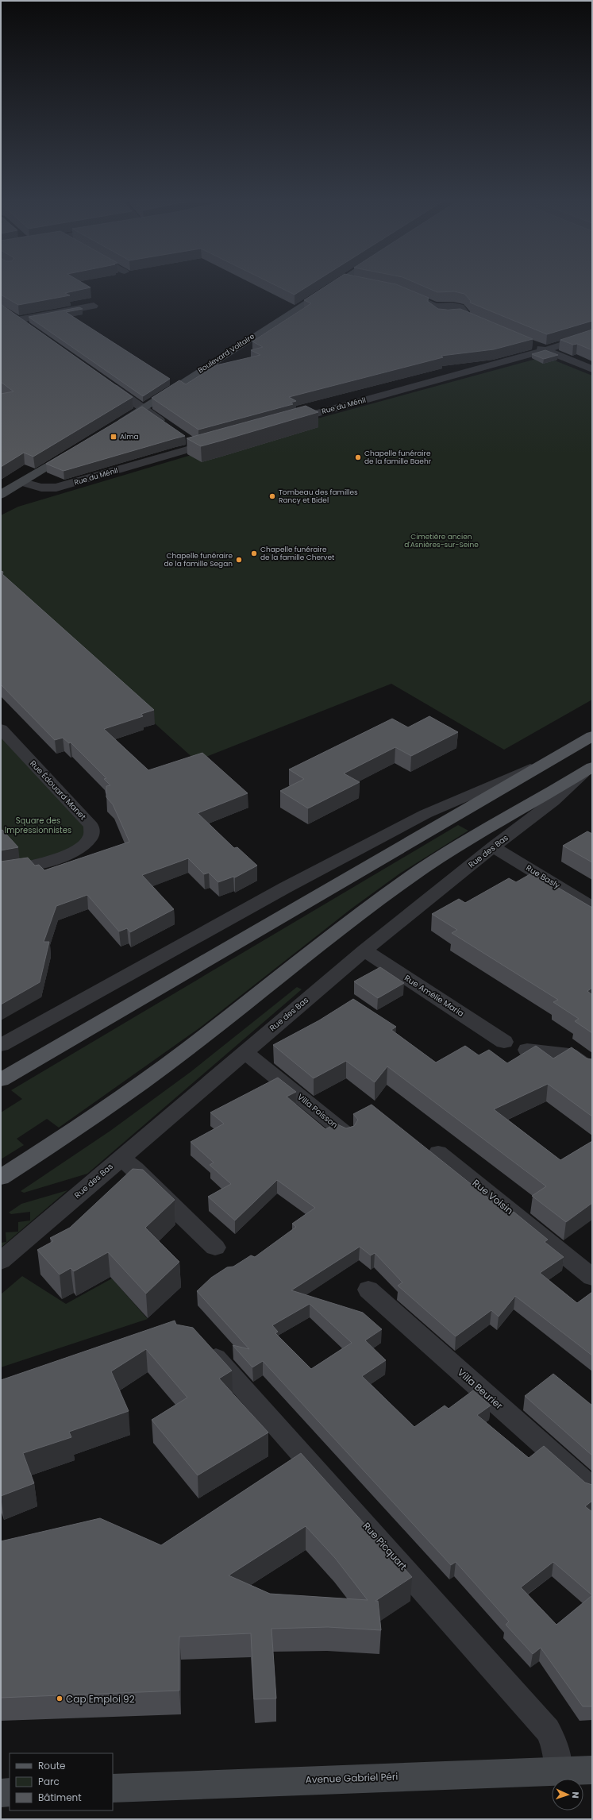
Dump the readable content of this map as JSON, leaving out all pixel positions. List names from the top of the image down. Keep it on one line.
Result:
{"streets":{"main road":["Boulevard Voltaire","Rue des Bas","Avenue Gabriel Péri"],"street":["Rue du Ménil","Rue Édouard Manet","Rue Basly","Rue Amélie Maria","Villa Poisson","Rue Voisin","Villa Beurier","Rue Picquart"]},"crossings":[["Rue des Bas","Rue Basly"],["Rue des Bas","Rue Amélie Maria"],["Rue des Bas","Villa Poisson"],["Rue Picquart","Avenue Gabriel Péri"]],"parks":["Cimetière ancien d'Asnières-sur-Seine","Square des Impressionnistes"],"places":{"transit":["Alma"],"other":["Chapelle funéraire de la famille Baehr","Tombeau des familles Rancy et Bidel","Chapelle funéraire de la famille Chervet","Chapelle funéraire de la famille Segan","Cap Emploi 92"]},"legend":["Route","Parc","Bâtiment"],"north":"right"}
